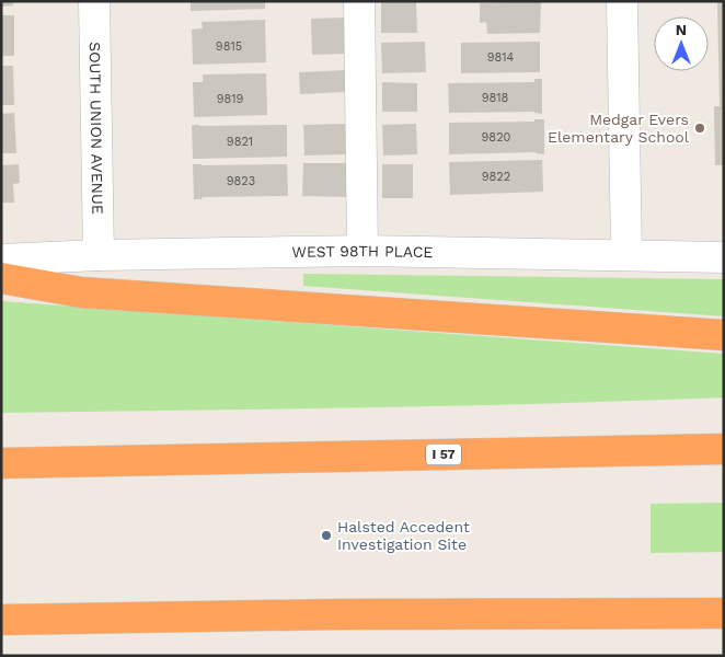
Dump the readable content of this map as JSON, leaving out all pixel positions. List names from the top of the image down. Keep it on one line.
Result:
{"streets":{"highway":["I 57"],"street":["SOUTH UNION AVENUE","WEST 98TH PLACE"]},"crossings":[["SOUTH UNION AVENUE","WEST 98TH PLACE"]],"places":["Medgar Evers Elementary School","Halsted Accedent Investigation Site"],"house_numbers":["9815","9814","9818","9819","9820","9821","9822","9823"],"north":"top"}
